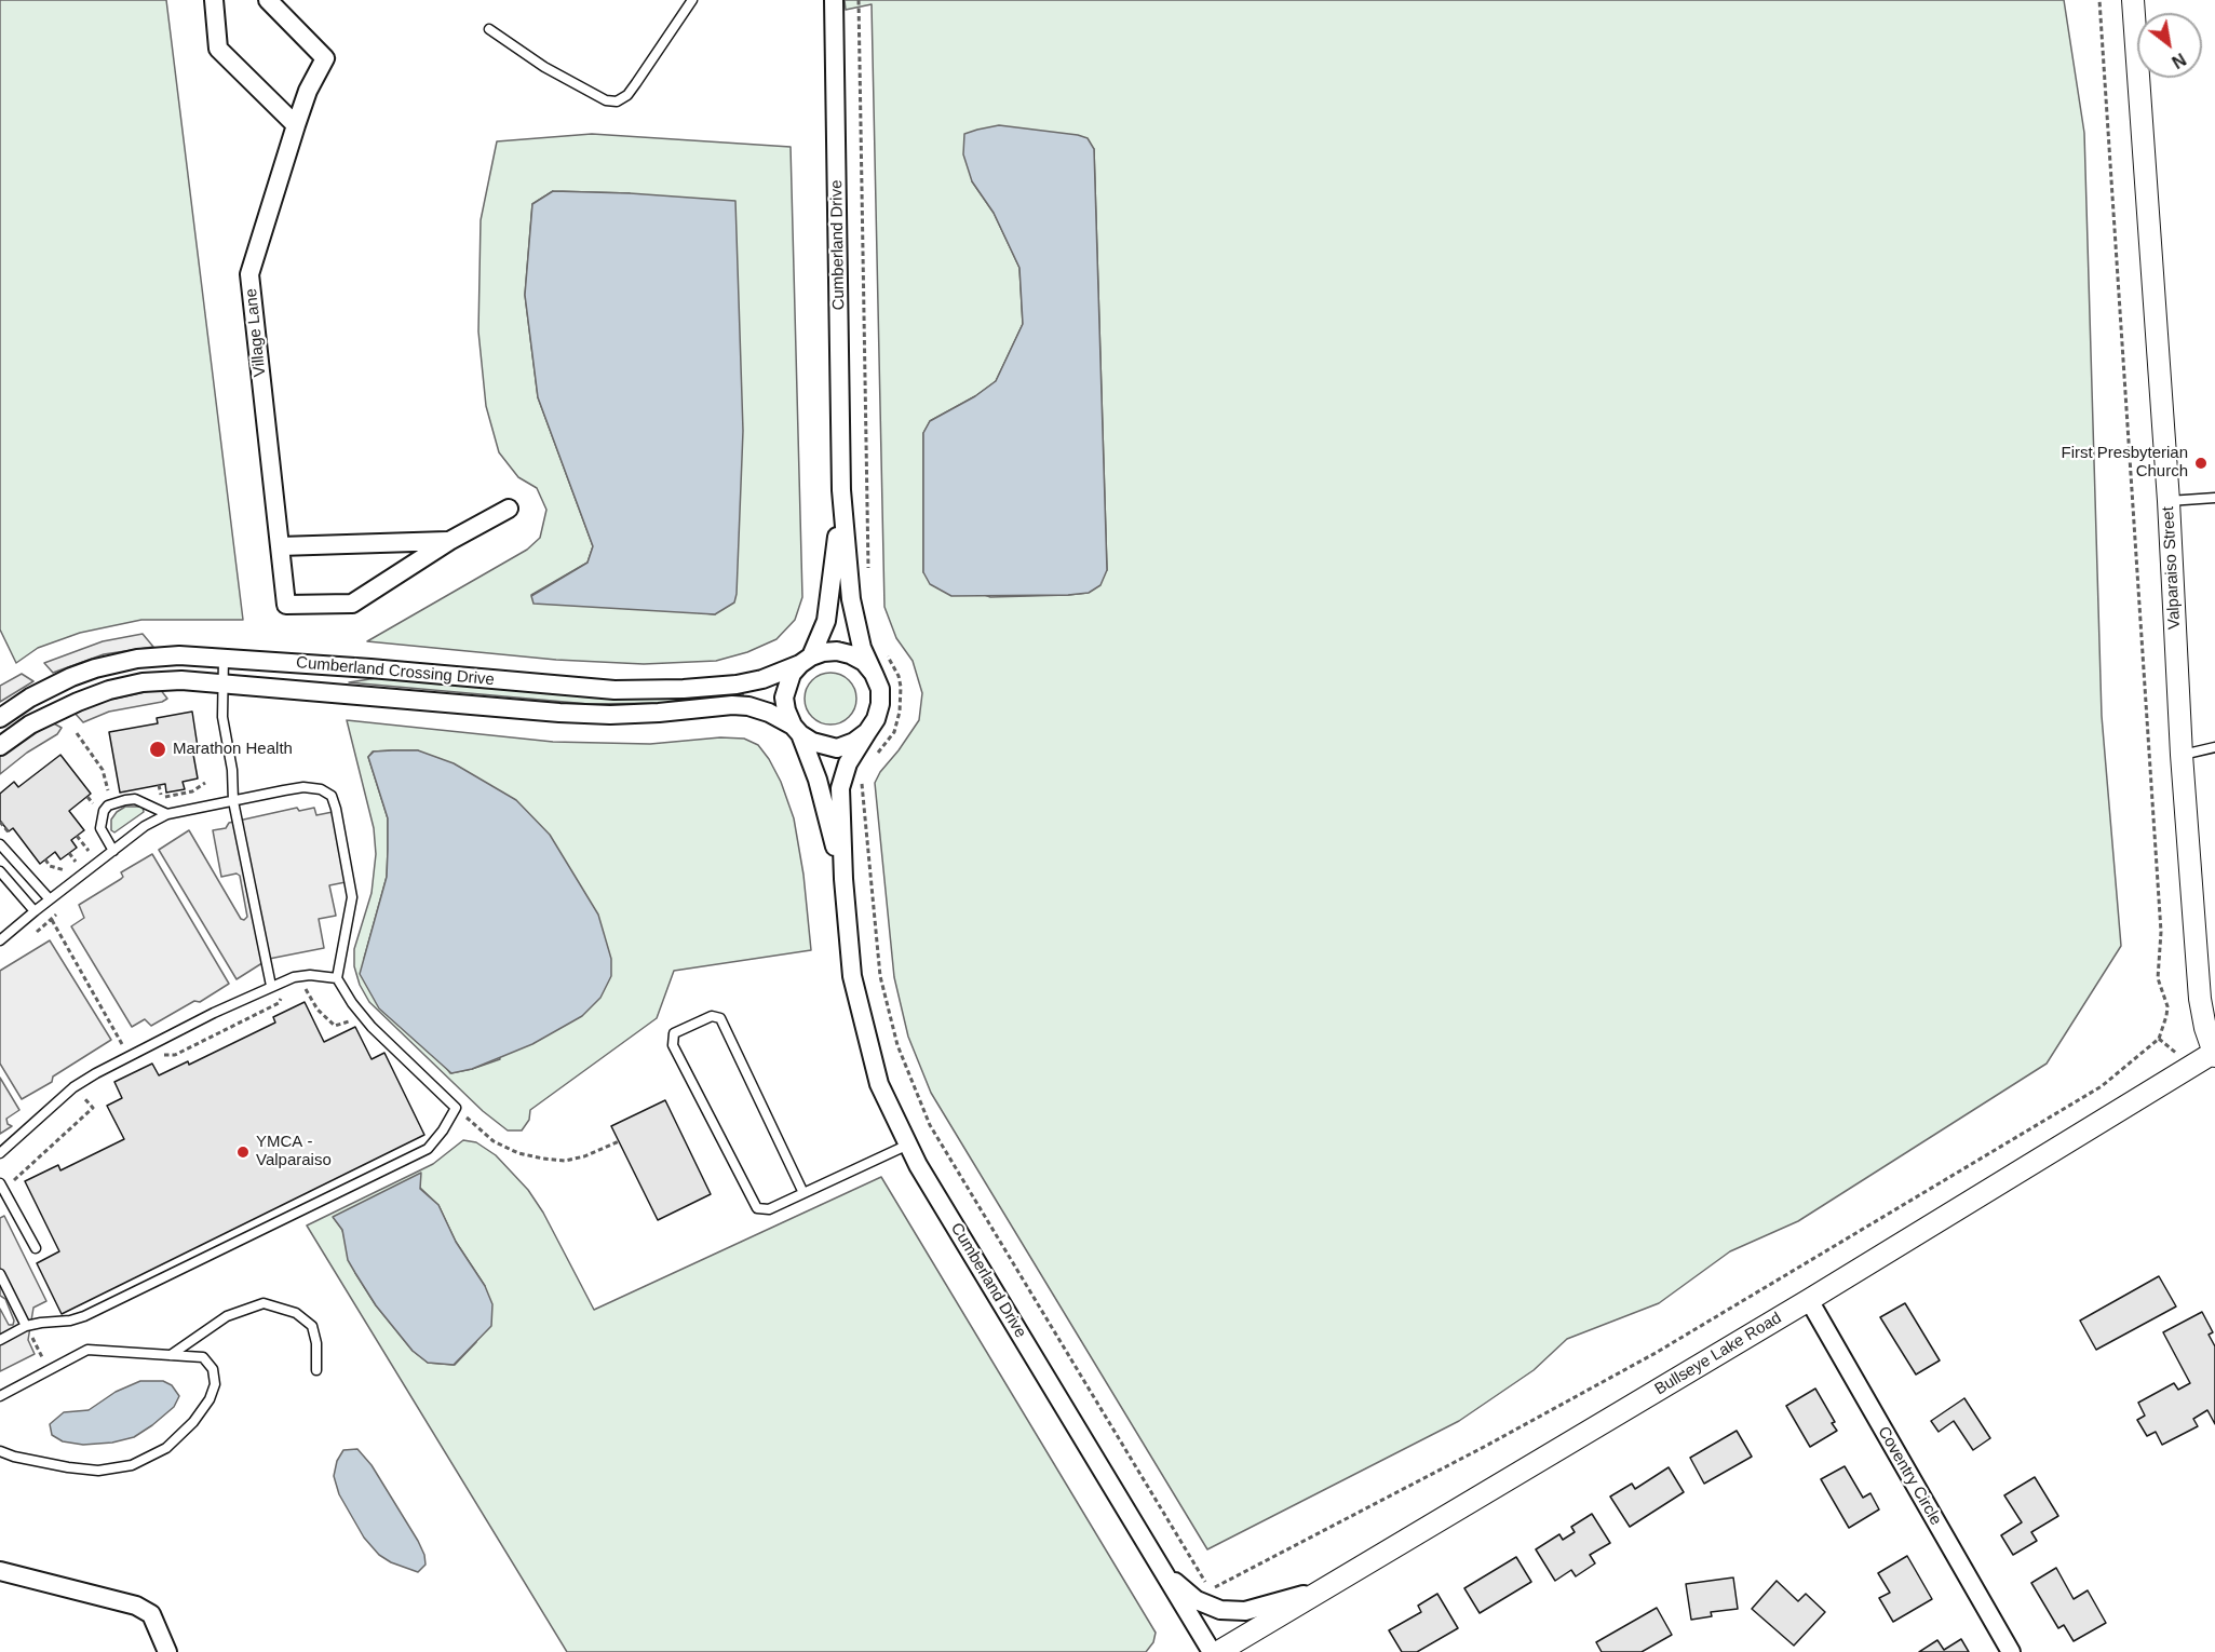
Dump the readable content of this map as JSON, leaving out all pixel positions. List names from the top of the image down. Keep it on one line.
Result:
{"streets":{"street":["Cumberland Drive","Village Lane","Valparaiso Street","Cumberland Crossing Drive","Bullseye Lake Road","Coventry Circle"]},"crossings":[["Cumberland Drive","Cumberland Crossing Drive"],["Valparaiso Street","Bullseye Lake Road"],["Bullseye Lake Road","Coventry Circle"]],"places":["First Presbyterian Church","Marathon Health","YMCA - Valparaiso"],"north":"bottom right"}
